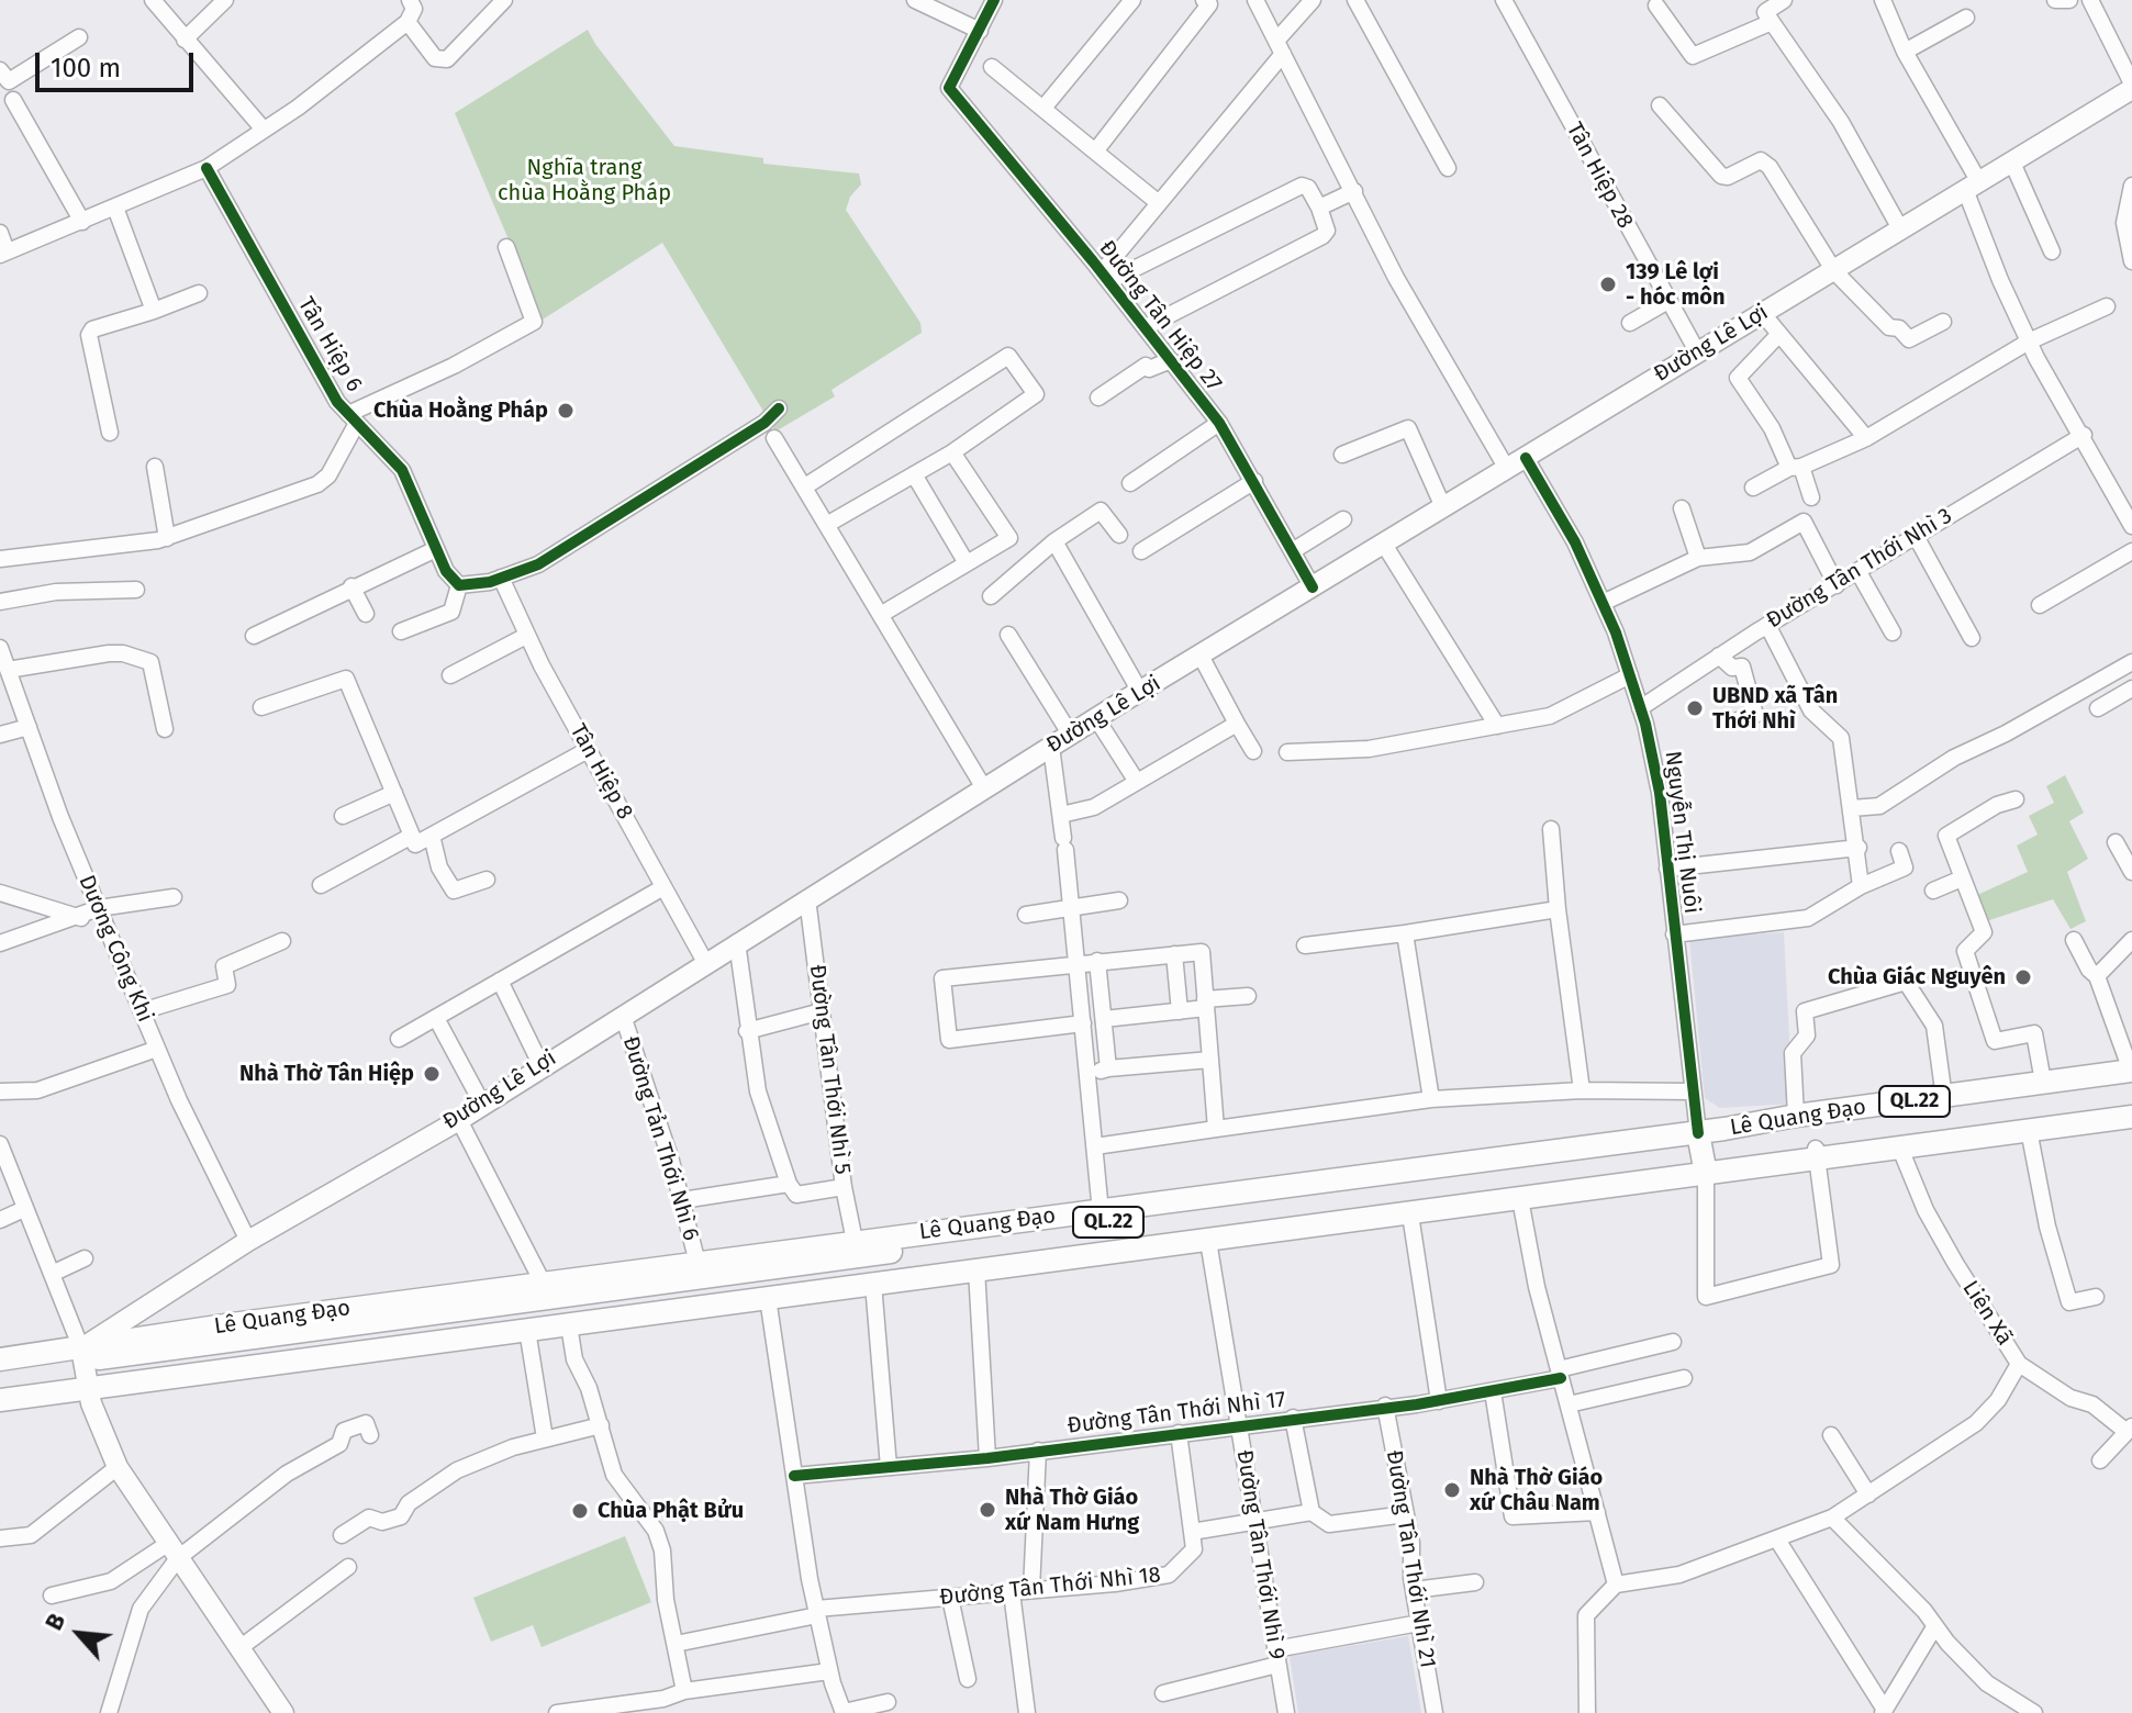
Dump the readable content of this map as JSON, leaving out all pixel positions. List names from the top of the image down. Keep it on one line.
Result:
{"streets":{"highway":["QL.22","Lê Quang Đạo"],"main road":["Đường Lê Lợi"],"street":["Tân Hiệp 28","Đường Tân Hiệp 27","Tân Hiệp 6","Đường Tân Thới Nhì 3","Tân Hiệp 8","Nguyễn Thị Nuôi","Dương Công Khi","Đường Tân Thới Nhì 5","Đường Tản Thới Nhì 6","Liên Xã","Đường Tân Thới Nhì 17","Đường Tân Thới Nhì 9","Đường Tân Thới Nhì 21","Đường Tân Thới Nhì 18"]},"crossings":[["Tân Hiệp 28","Đường Lê Lợi"],["Đường Tân Hiệp 27","Đường Lê Lợi"],["Đường Lê Lợi","Tân Hiệp 8"],["Đường Lê Lợi","Nguyễn Thị Nuôi"],["Đường Lê Lợi","Dương Công Khi"],["Đường Lê Lợi","Đường Tân Thới Nhì 5"],["Đường Lê Lợi","Lê Quang Đạo"],["Đường Lê Lợi","Đường Tản Thới Nhì 6"],["Đường Tân Thới Nhì 3","Nguyễn Thị Nuôi"],["Nguyễn Thị Nuôi","Lê Quang Đạo"],["Đường Tân Thới Nhì 5","Lê Quang Đạo"],["Lê Quang Đạo","Đường Tản Thới Nhì 6"],["Lê Quang Đạo","Liên Xã"],["Lê Quang Đạo","Đường Tân Thới Nhì 9"],["Đường Tân Thới Nhì 17","Đường Tân Thới Nhì 9"],["Đường Tân Thới Nhì 17","Đường Tân Thới Nhì 21"]],"parks":["Nghĩa trang chùa Hoằng Pháp"],"places":["139 Lê lợi - hóc môn","Chùa Hoằng Pháp","UBND xã Tân Thới Nhì","Chùa Giác Nguyên","Nhà Thờ Tân Hiệp","Nhà Thờ Giáo xứ Châu Nam","Nhà Thờ Giáo xứ Nam Hưng","Chùa Phật Bửu"],"scale_bar":"100 m","north":"top left"}
